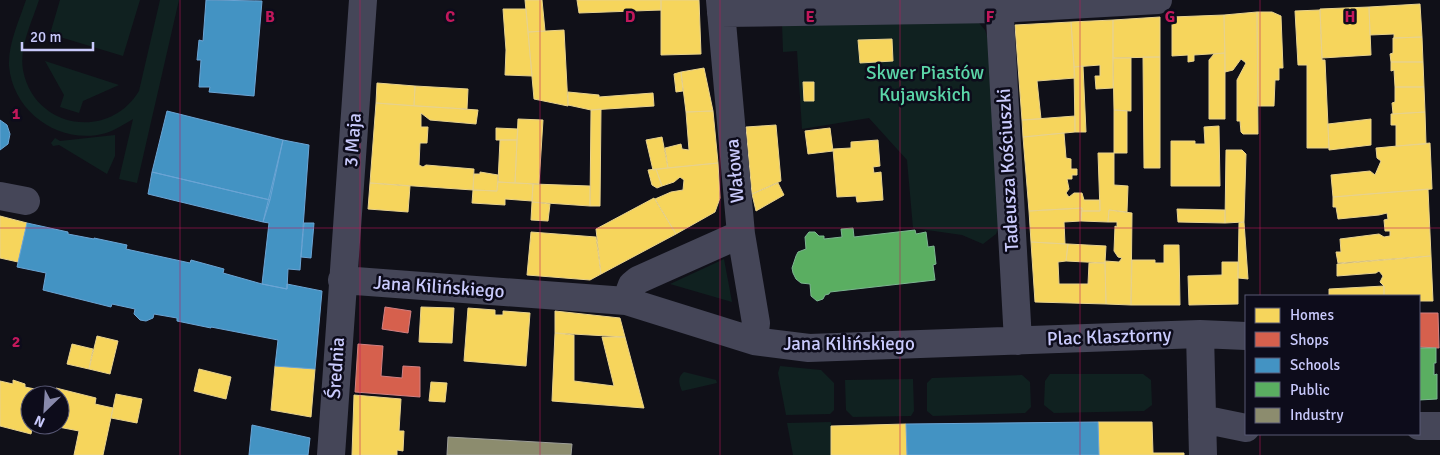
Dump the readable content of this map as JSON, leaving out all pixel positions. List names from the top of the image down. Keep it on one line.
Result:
{"streets":{"street":["3 Maja","Tadeusza Kościuszki","Wałowa","Jana Kilińskiego","Plac Klasztorny","Średnia"]},"crossings":[["3 Maja","Jana Kilińskiego"],["3 Maja","Średnia"],["Tadeusza Kościuszki","Jana Kilińskiego"],["Tadeusza Kościuszki","Plac Klasztorny"],["Wałowa","Jana Kilińskiego"],["Jana Kilińskiego","Plac Klasztorny"],["Jana Kilińskiego","Średnia"]],"parks":["Skwer Piastów Kujawskich"],"legend":["Homes","Shops","Schools","Public","Industry"],"scale_bar":"20 m","north":"bottom left","grid":{"columns":["B","C","D","E","F","G","H"],"rows":["1","2"]}}
